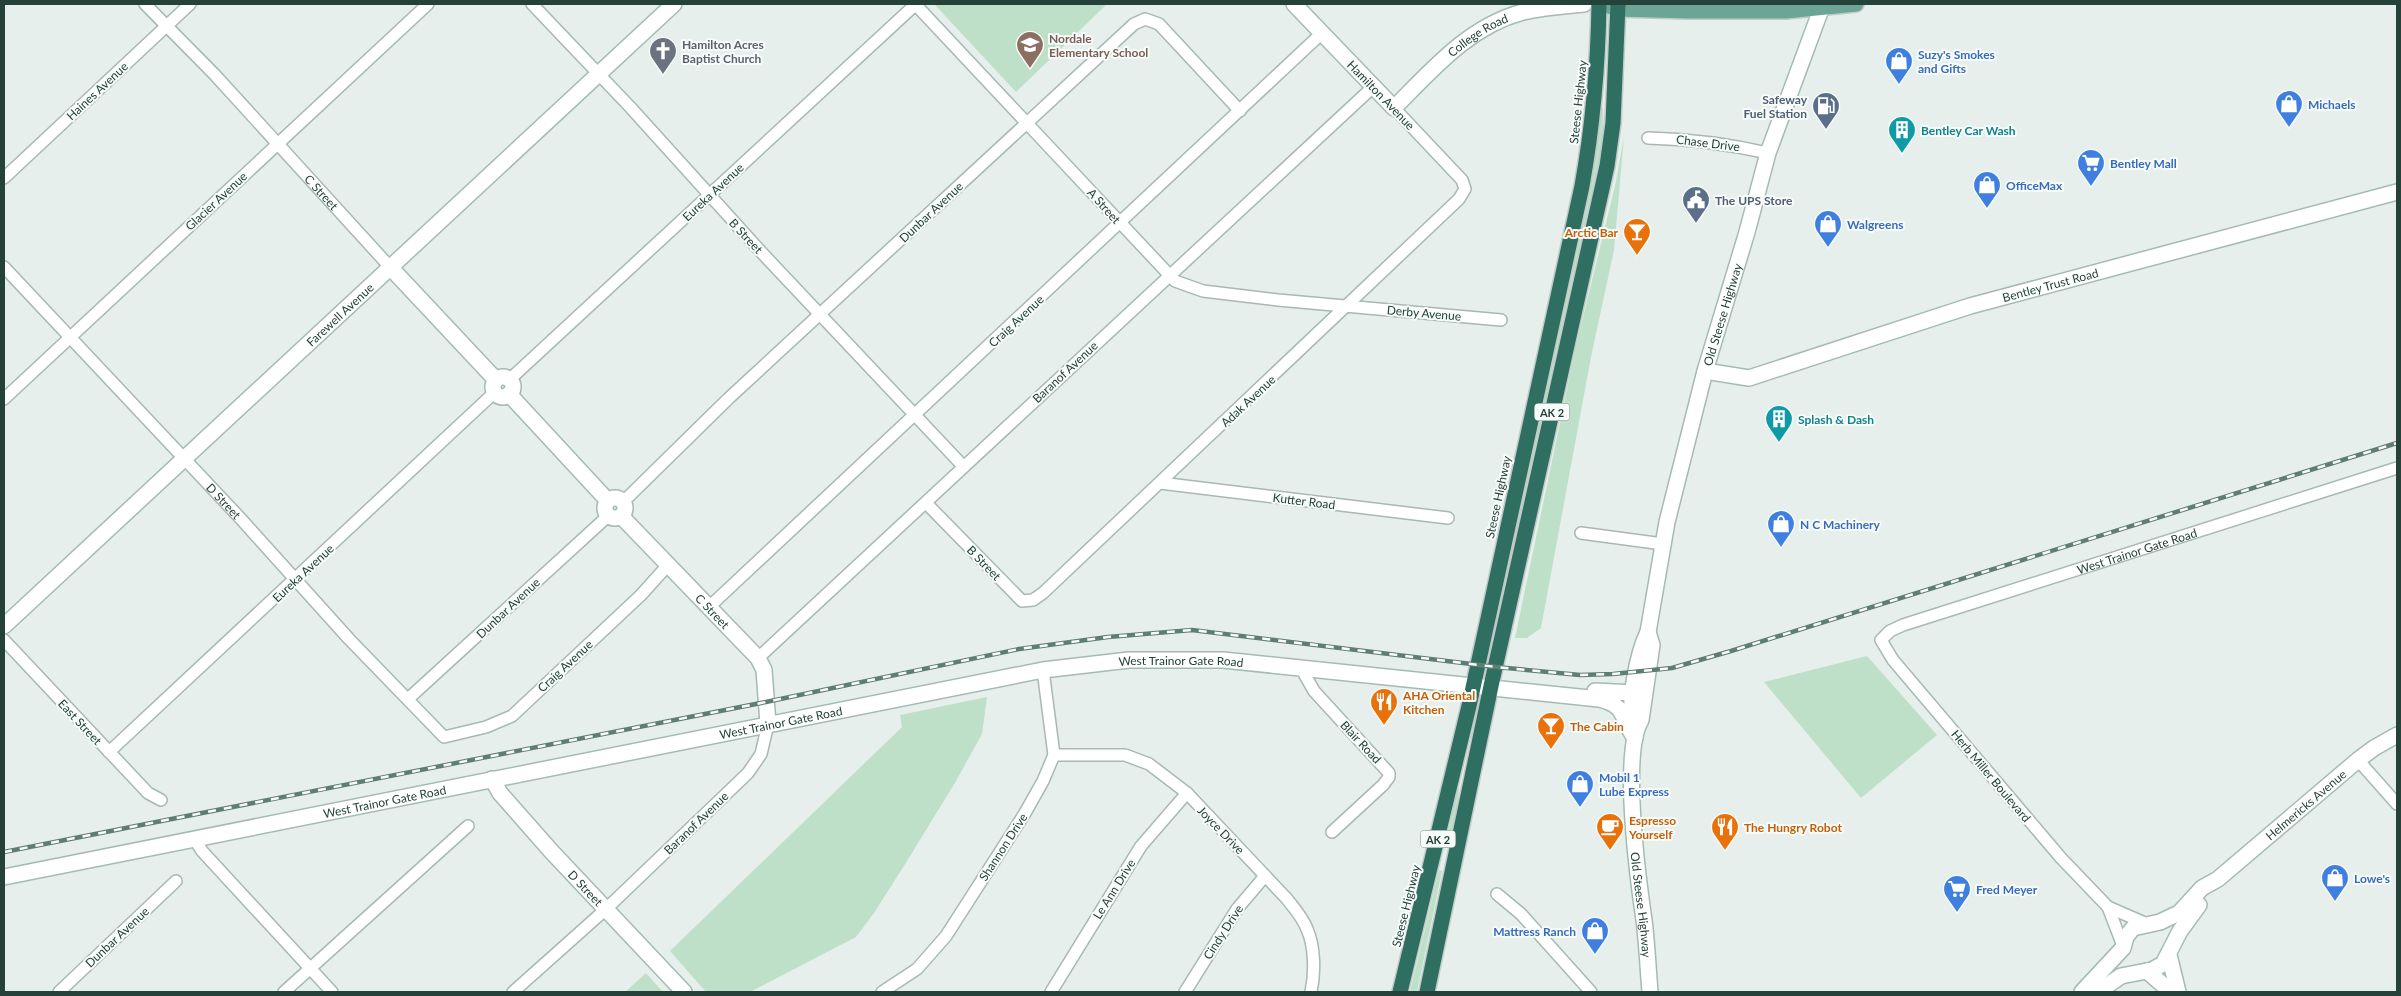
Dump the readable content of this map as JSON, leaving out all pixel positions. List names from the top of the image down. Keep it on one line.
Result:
{"streets":{"highway":["Steese Highway","AK 2"],"street":["College Road","Haines Avenue","Hamilton Avenue","Chase Drive","C Street","Eureka Avenue","Glacier Avenue","A Street","Dunbar Avenue","B Street","Bentley Trust Road","Derby Avenue","Old Steese Highway","Farewell Avenue","Craig Avenue","Baranof Avenue","Adak Avenue","Kutter Road","D Street","West Trainor Gate Road","East Street","Blair Road","Herb Miller Boulevard","Helmericks Avenue","Joyce Drive","Shannon Drive","Le Ann Drive","Cindy Drive"]},"crossings":[["College Road","Hamilton Avenue"],["Haines Avenue","C Street"],["Hamilton Avenue","Craig Avenue"],["Hamilton Avenue","Baranof Avenue"],["Hamilton Avenue","Adak Avenue"],["Steese Highway","West Trainor Gate Road"],["Chase Drive","Old Steese Highway"],["C Street","Eureka Avenue"],["C Street","Glacier Avenue"],["C Street","Dunbar Avenue"],["C Street","Farewell Avenue"],["C Street","Craig Avenue"],["C Street","Baranof Avenue"],["C Street","West Trainor Gate Road"],["Eureka Avenue","A Street"],["Eureka Avenue","B Street"],["Eureka Avenue","D Street"],["Eureka Avenue","East Street"],["Glacier Avenue","D Street"],["A Street","Dunbar Avenue"],["A Street","Derby Avenue"],["A Street","Craig Avenue"],["A Street","Baranof Avenue"],["A Street","Adak Avenue"],["Dunbar Avenue","B Street"],["Dunbar Avenue","Craig Avenue"],["Dunbar Avenue","D Street"],["B Street","Farewell Avenue"],["B Street","Craig Avenue"],["B Street","Baranof Avenue"],["B Street","Adak Avenue"],["Bentley Trust Road","Old Steese Highway"],["Derby Avenue","Adak Avenue"],["Old Steese Highway","West Trainor Gate Road"],["Farewell Avenue","D Street"],["Craig Avenue","D Street"],["Baranof Avenue","D Street"],["Baranof Avenue","West Trainor Gate Road"],["Adak Avenue","Kutter Road"],["AK 2","West Trainor Gate Road"],["D Street","West Trainor Gate Road"],["West Trainor Gate Road","Blair Road"],["West Trainor Gate Road","Herb Miller Boulevard"],["Herb Miller Boulevard","Helmericks Avenue"],["Joyce Drive","Shannon Drive"],["Joyce Drive","Le Ann Drive"],["Joyce Drive","Cindy Drive"]],"places":{"school or university":["Nordale Elementary School"],"church":["Hamilton Acres Baptist Church"],"shop":["Suzy's Smokes and Gifts","Michaels","OfficeMax","Walgreens","N C Machinery","Mobil 1 Lube Express","Lowe's","Mattress Ranch"],"fuel station":["Safeway Fuel Station"],"building":["Bentley Car Wash","Splash & Dash"],"supermarket":["Bentley Mall","Fred Meyer"],"public building":["The UPS Store"],"bar":["Arctic Bar","The Cabin"],"restaurant":["AHA Oriental Kitchen","The Hungry Robot"],"cafe":["Espresso Yourself"]}}
